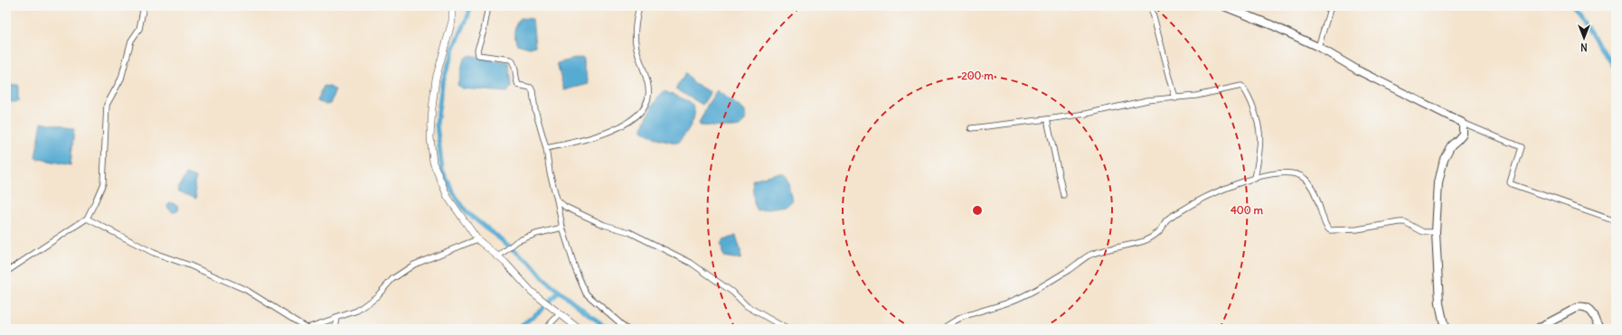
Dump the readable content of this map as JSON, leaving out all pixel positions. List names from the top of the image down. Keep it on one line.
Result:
{"north":"bottom","rings":["200 m","400 m"]}
